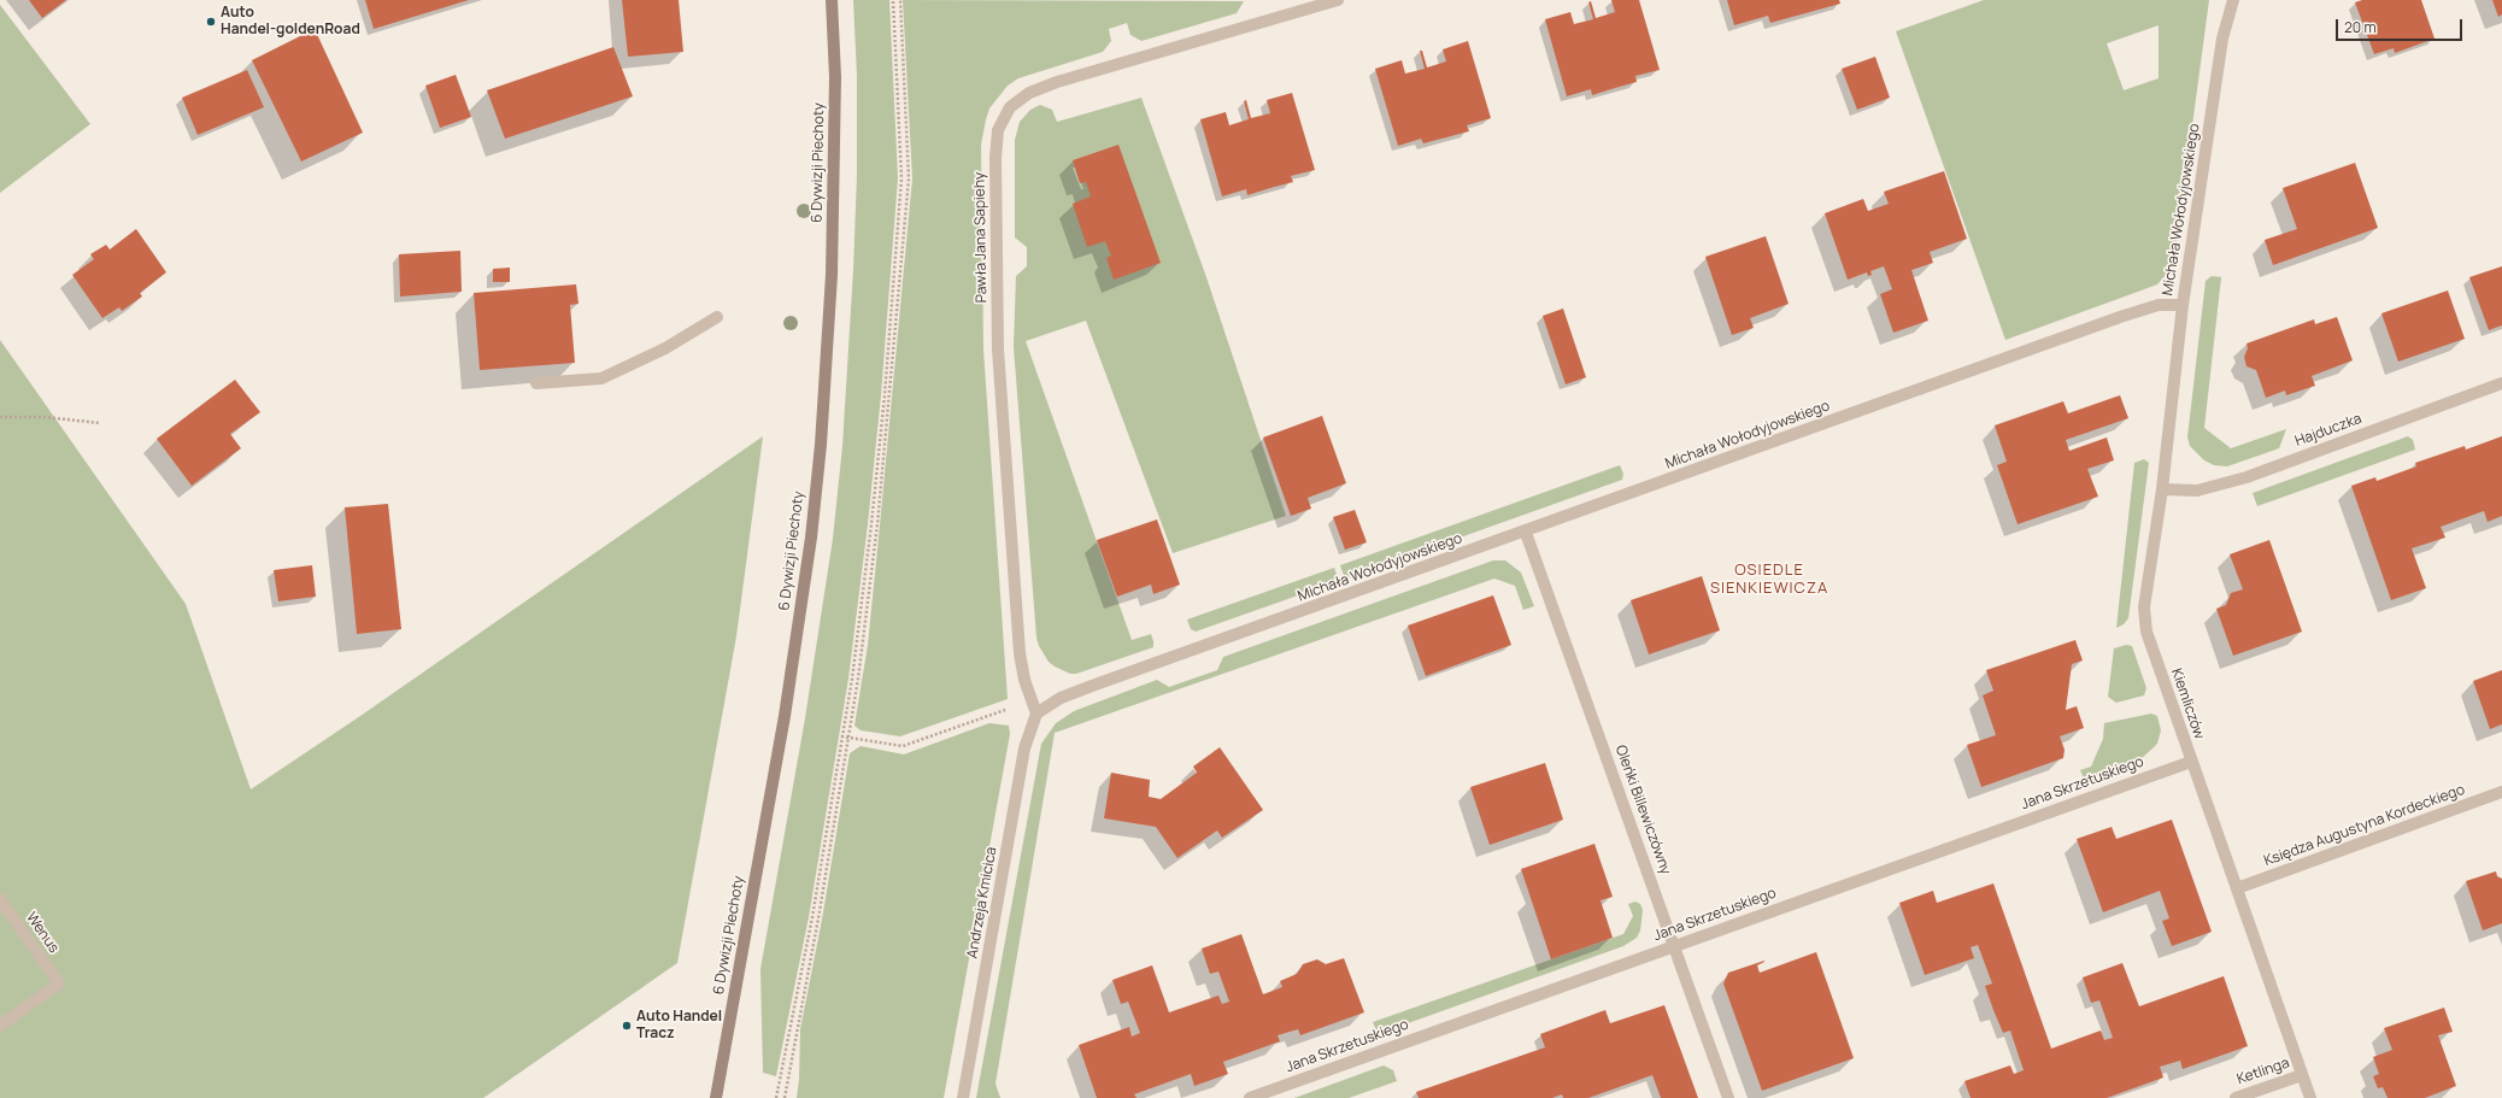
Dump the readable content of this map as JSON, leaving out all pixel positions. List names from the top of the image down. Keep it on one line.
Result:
{"streets":{"street":["6 Dywizji Piechoty","Michała Wołodyjowskiego","Pawła Jana Sapiehy","Hajduczka","Kiemliczów","Jana Skrzetuskiego","Oleńki Billewiczówny","Księdza Augustyna Kordeckiego","Andrzeja Kmicica","Wenus","Ketlinga"]},"crossings":[["Michała Wołodyjowskiego","Pawła Jana Sapiehy"],["Michała Wołodyjowskiego","Kiemliczów"],["Michała Wołodyjowskiego","Oleńki Billewiczówny"],["Michała Wołodyjowskiego","Andrzeja Kmicica"],["Pawła Jana Sapiehy","Andrzeja Kmicica"],["Hajduczka","Kiemliczów"],["Kiemliczów","Jana Skrzetuskiego"],["Kiemliczów","Księdza Augustyna Kordeckiego"],["Kiemliczów","Ketlinga"],["Jana Skrzetuskiego","Oleńki Billewiczówny"]],"districts":["OSIEDLE SIENKIEWICZA"],"places":["Auto Handel-goldenRoad","Auto Handel Tracz"],"scale_bar":"20 m"}
